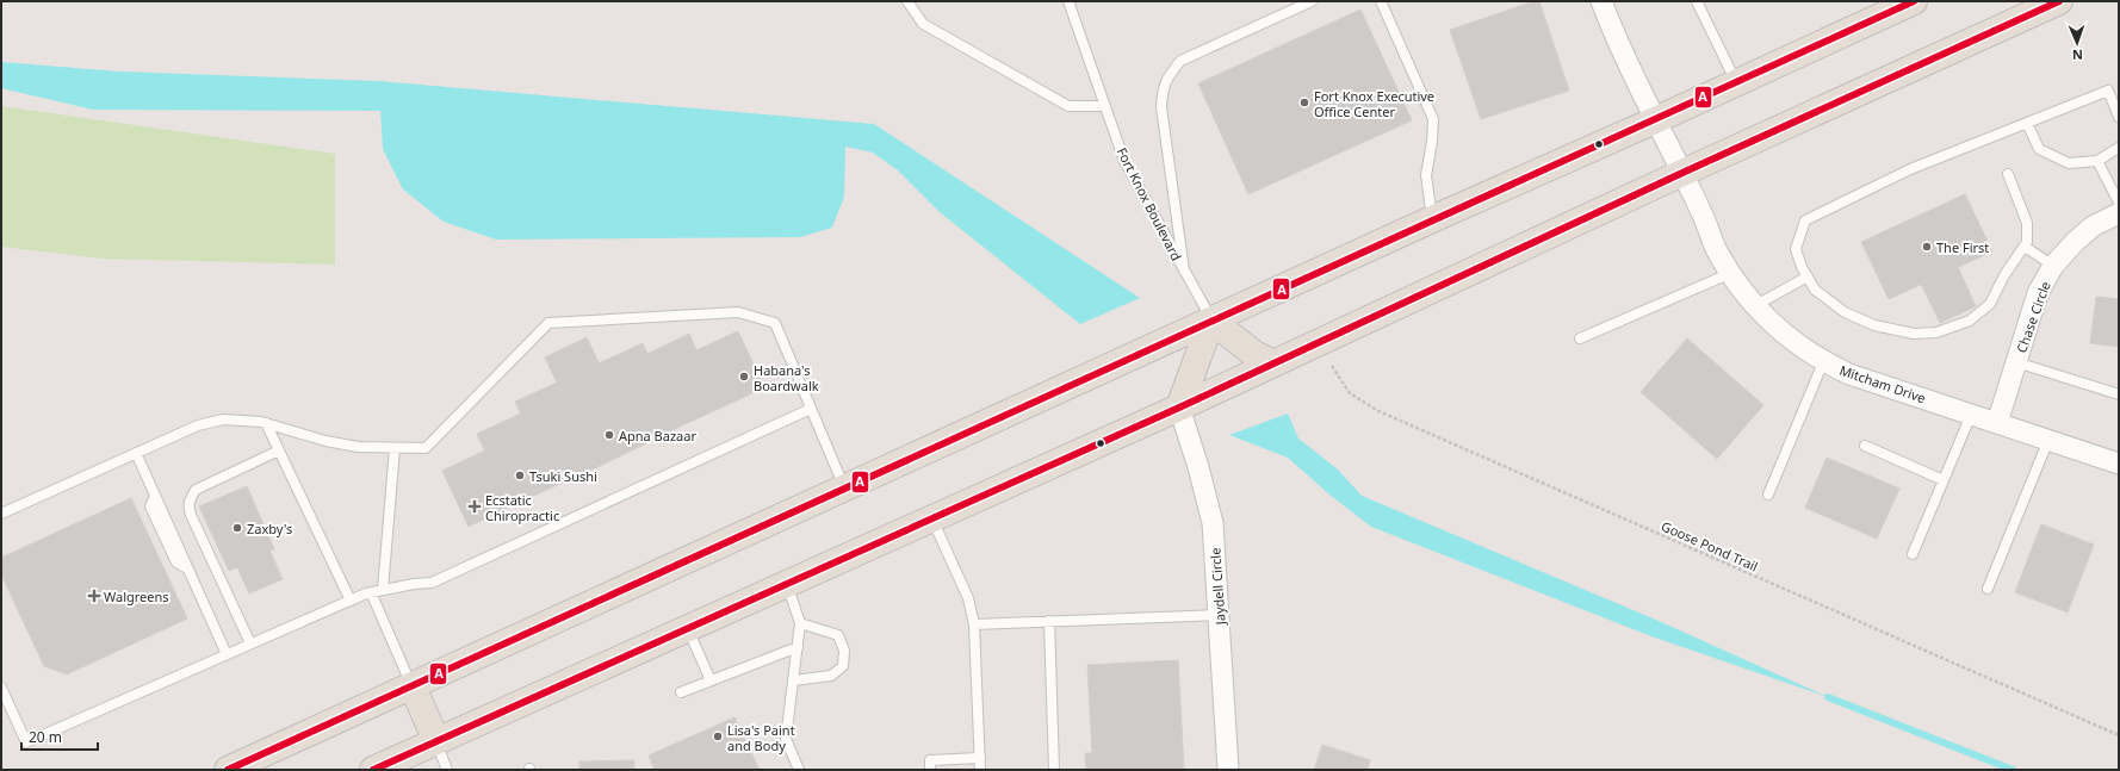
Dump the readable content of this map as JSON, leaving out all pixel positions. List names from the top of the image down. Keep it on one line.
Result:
{"streets":{"street":["Chase Circle","Mitcham Drive","Jaydell Circle"],"lane":["Fort Knox Boulevard"],"path":["Goose Pond Trail"]},"crossings":[["Chase Circle","Mitcham Drive"]],"places":{"other":["Fort Knox Executive Office Center","The First","Habana's Boardwalk","Apna Bazaar","Tsuki Sushi","Zaxby's","Lisa's Paint and Body"],"health":["Ecstatic Chiropractic","Walgreens"]},"lines":["transit line A"],"scale_bar":"20 m","north":"bottom"}
